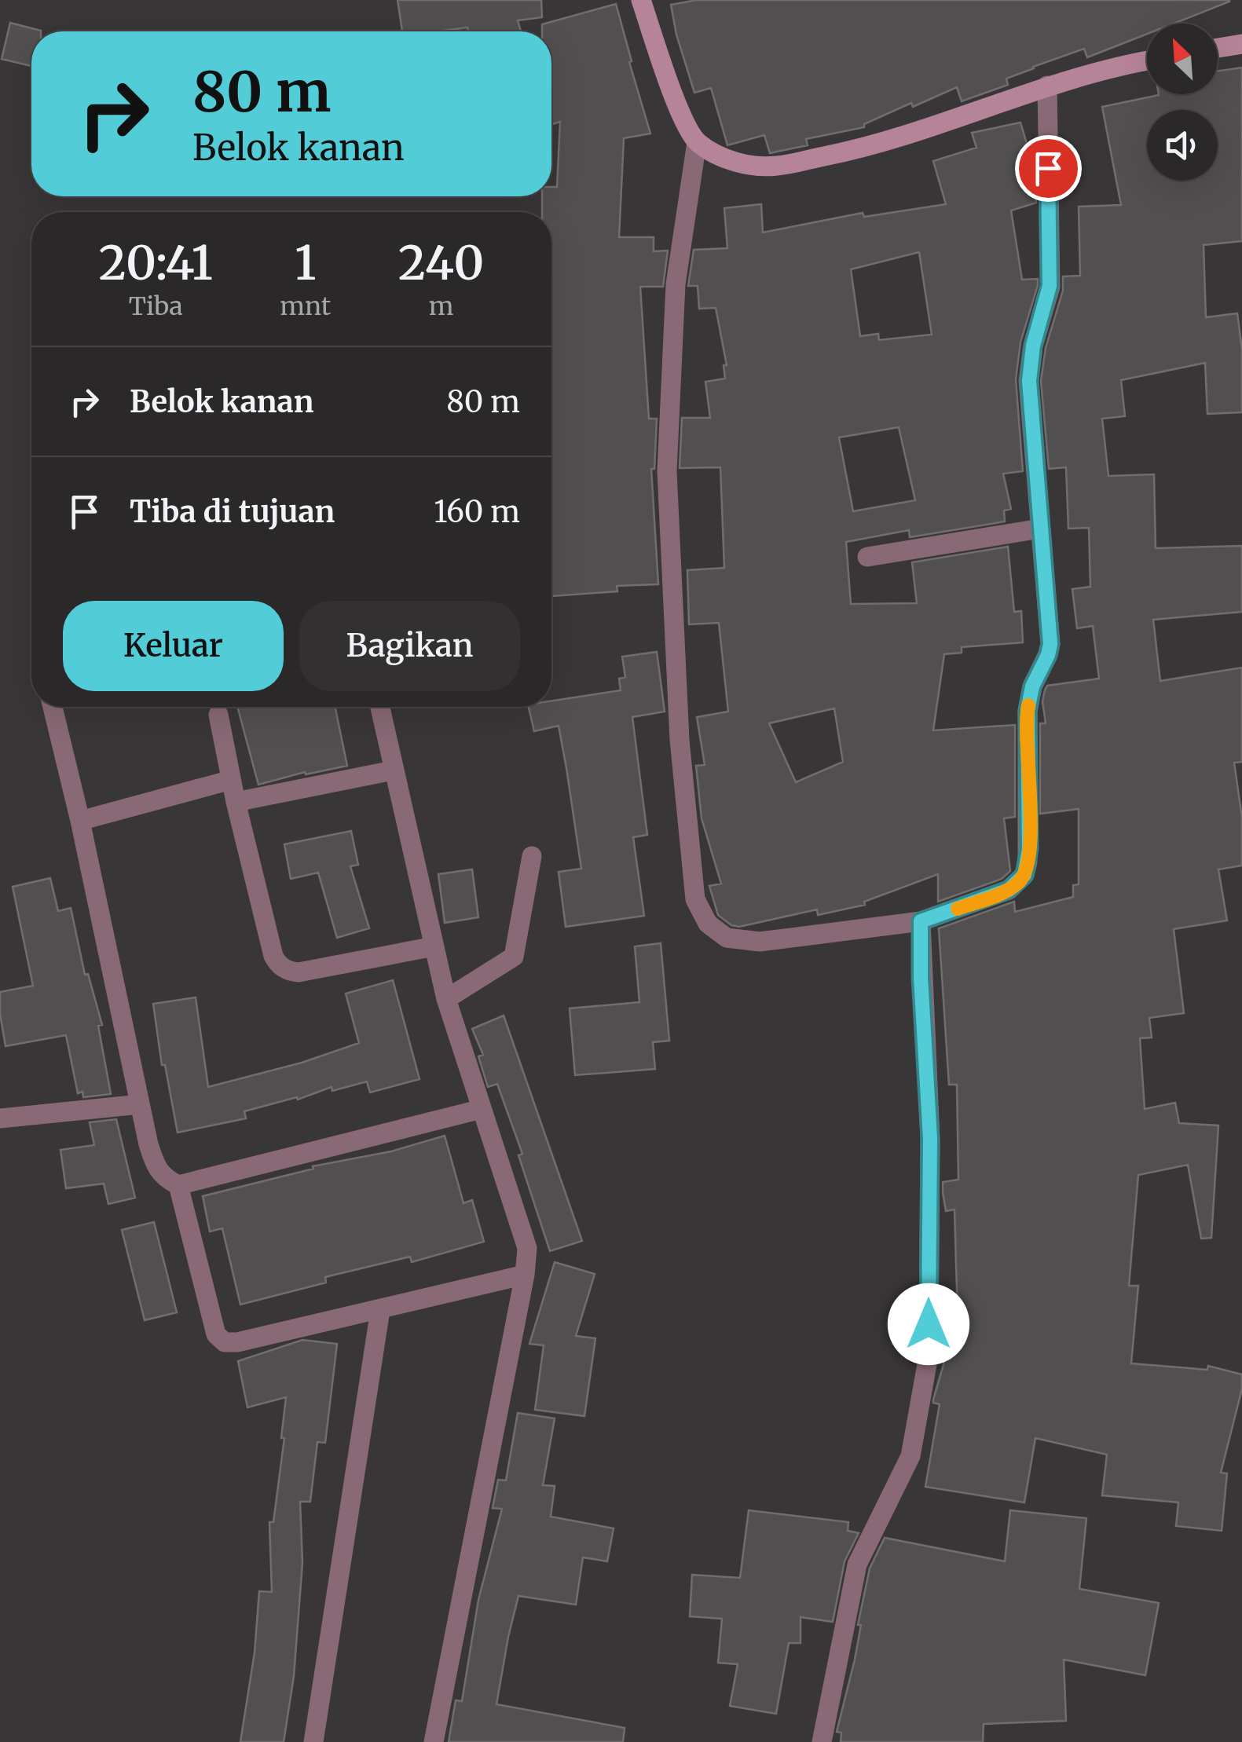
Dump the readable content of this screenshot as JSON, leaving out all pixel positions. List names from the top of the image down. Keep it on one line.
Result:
{"north":"top left","page":{"turn":["80 m","Belok kanan"],"eta":["20:41","Tiba","1","mnt","240","m"],"list":[{"name":"Belok kanan","value":"80 m"},{"name":"Tiba di tujuan","value":"160 m"}],"buttons":["Keluar","Bagikan"]}}
